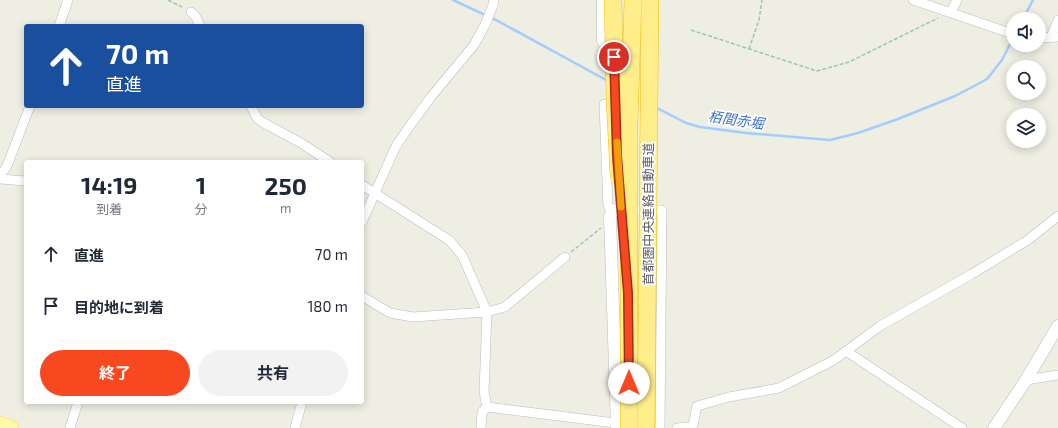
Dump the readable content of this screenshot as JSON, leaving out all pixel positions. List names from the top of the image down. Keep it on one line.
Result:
{"streets":{"highway":["首都圏中央連絡自動車道"]},"water":["栢間赤堀"],"page":{"turn":["70 m","直進"],"eta":["14:19","到着","1","分","250","m"],"list":[{"name":"直進","value":"70 m"},{"name":"目的地に到着","value":"180 m"}],"buttons":["終了","共有"]}}
